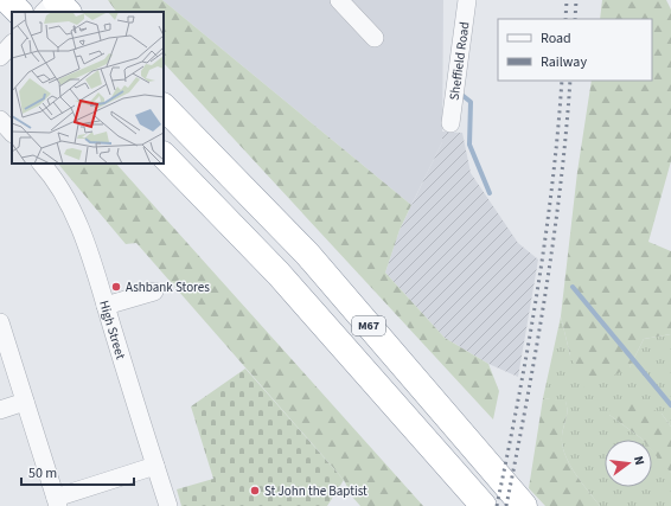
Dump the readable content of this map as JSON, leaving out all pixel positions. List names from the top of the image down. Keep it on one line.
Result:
{"streets":{"highway":["M67"],"street":["Sheffield Road","High Street"]},"places":["Ashbank Stores","St John the Baptist"],"legend":["Road","Railway"],"scale_bar":"50 m","north":"right"}
